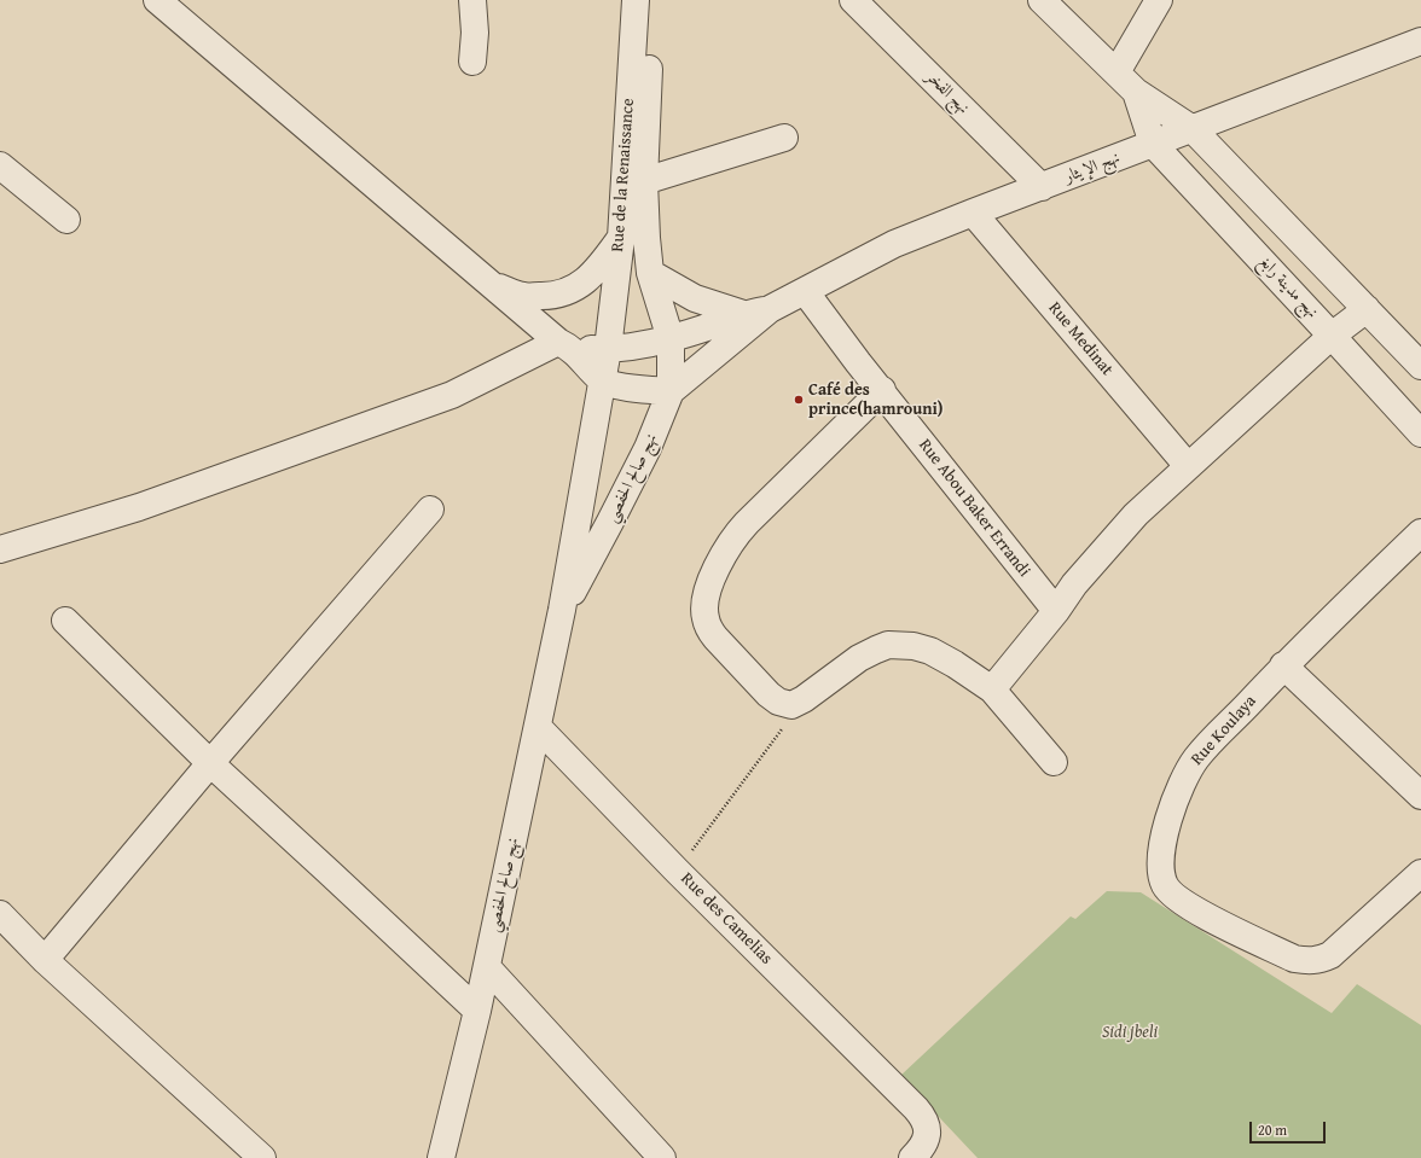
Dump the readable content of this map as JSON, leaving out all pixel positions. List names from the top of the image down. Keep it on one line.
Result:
{"streets":{"street":["نهج الفخر","نهج الإيثار","Rue de la Renaissance","نهج مدينة رابغ","Rue Medinat","نهج صالح الحفصي","Rue Abou Baker Errandi","Rue Koulaya","Rue des Camelias"]},"crossings":[["نهج الفخر","نهج الإيثار"],["نهج الإيثار","نهج مدينة رابغ"],["نهج الإيثار","Rue Medinat"],["نهج الإيثار","Rue Abou Baker Errandi"],["Rue de la Renaissance","نهج صالح الحفصي"],["نهج صالح الحفصي","Rue des Camelias"]],"parks":["Sidi jbeli"],"places":["Café des prince(hamrouni)"],"scale_bar":"20 m"}
